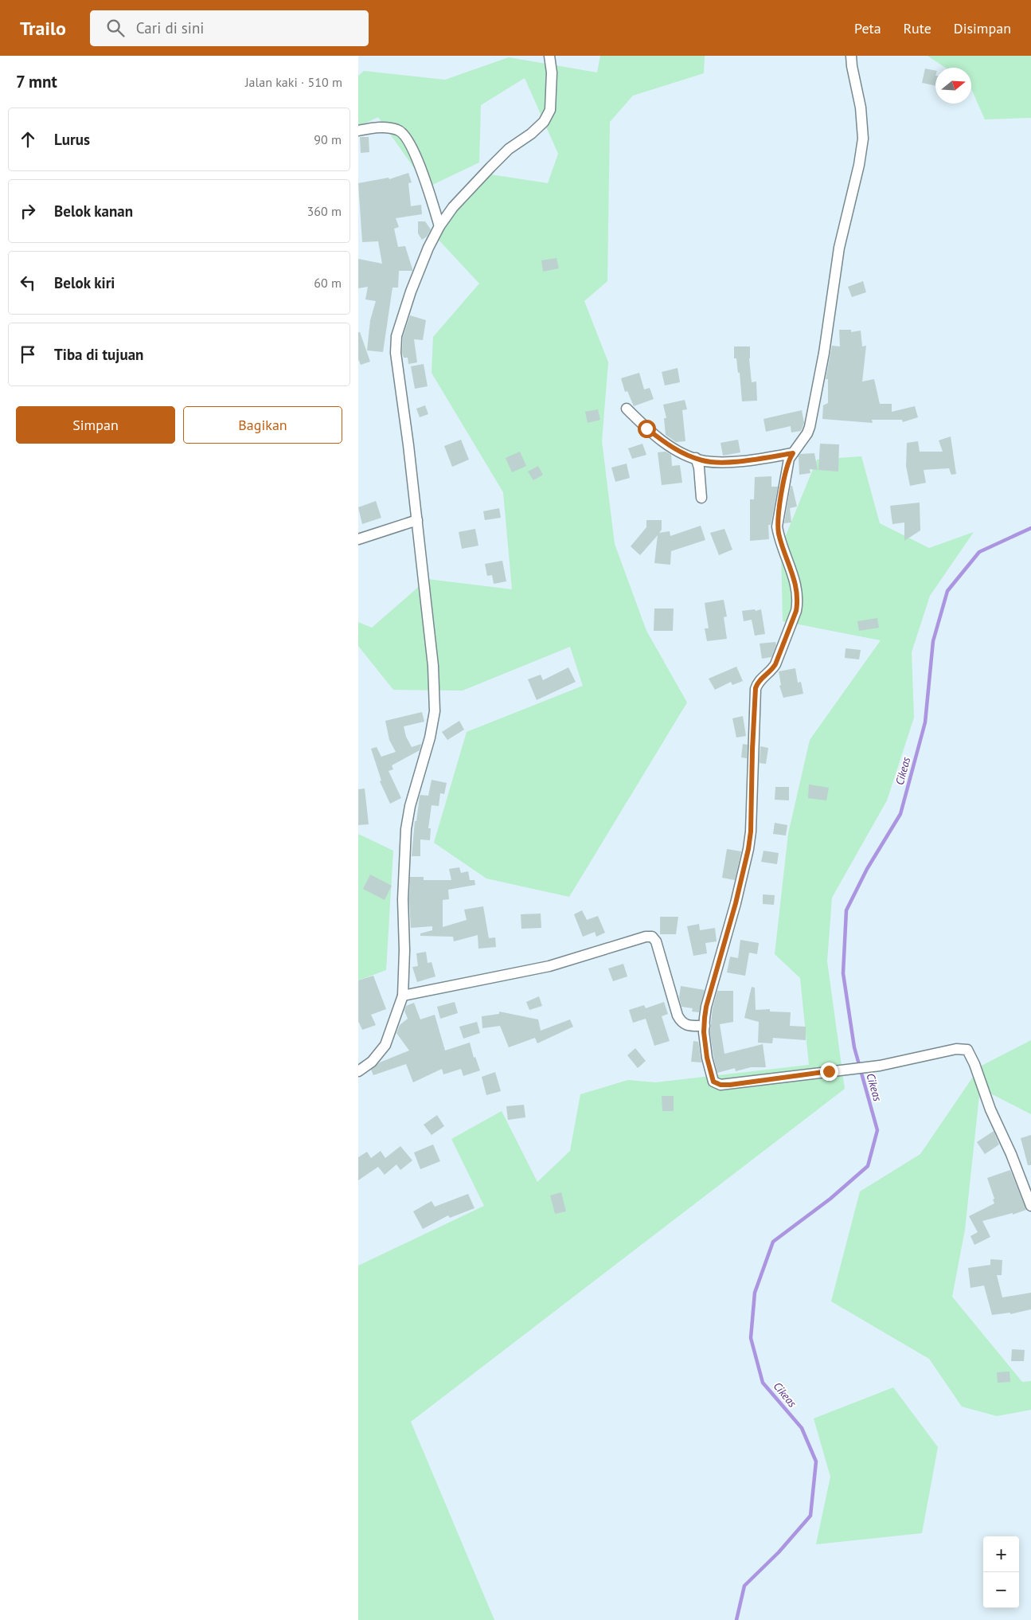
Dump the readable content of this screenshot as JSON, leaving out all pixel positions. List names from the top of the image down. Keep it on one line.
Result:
{"water":["Cikeas"],"north":"right","page":{"header":"Trailo","search":"Cari di sini","nav":["Peta","Rute","Disimpan"],"heading":["7 mnt","Jalan kaki · 510 m"],"list":[["Lurus","90 m"],["Belok kanan","360 m"],["Belok kiri","60 m"],"Tiba di tujuan"],"buttons":["Simpan","Bagikan"],"map_buttons":["+","−"]}}
